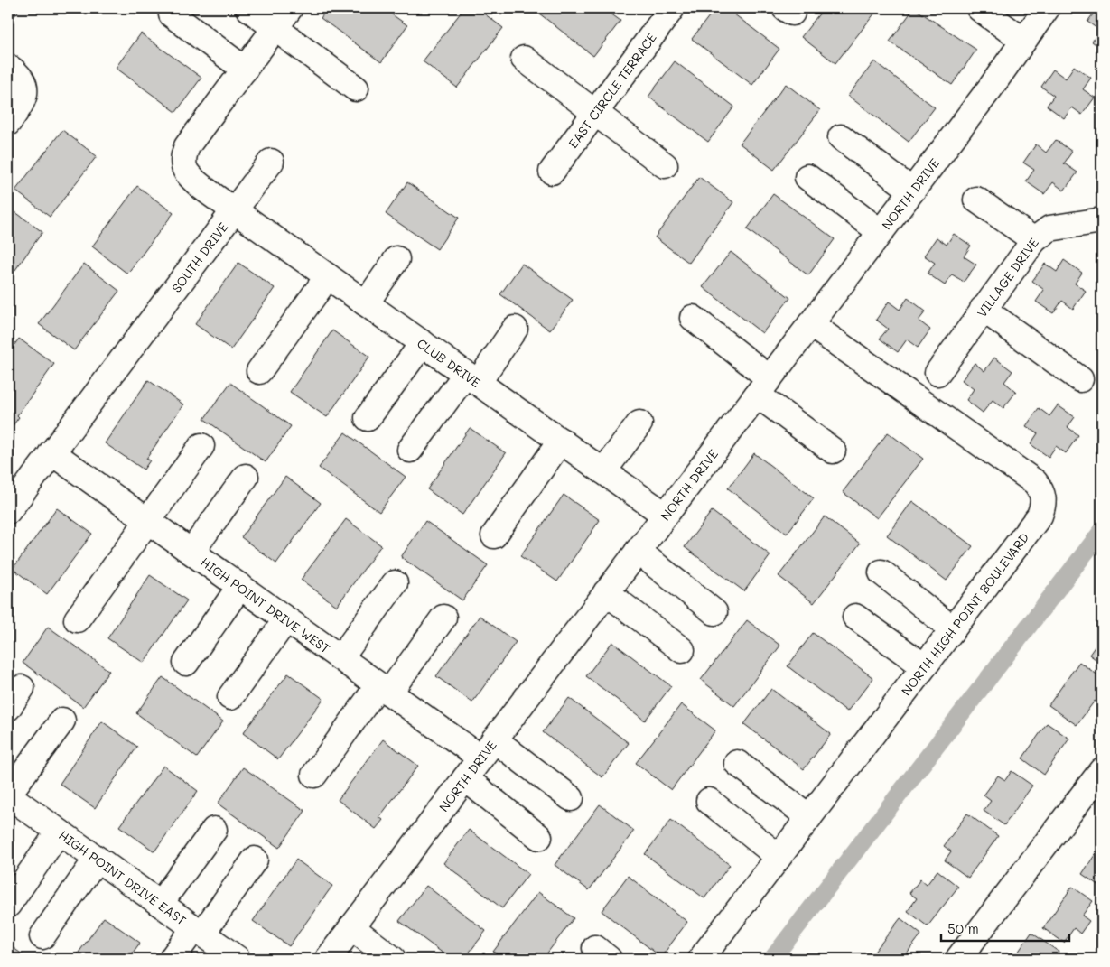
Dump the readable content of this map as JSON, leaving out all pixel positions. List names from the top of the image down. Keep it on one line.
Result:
{"streets":{"street":["EAST CIRCLE TERRACE","NORTH DRIVE","SOUTH DRIVE","VILLAGE DRIVE","CLUB DRIVE","HIGH POINT DRIVE WEST","NORTH HIGH POINT BOULEVARD","HIGH POINT DRIVE EAST"]},"crossings":[["NORTH DRIVE","CLUB DRIVE"],["NORTH DRIVE","HIGH POINT DRIVE WEST"],["NORTH DRIVE","NORTH HIGH POINT BOULEVARD"],["SOUTH DRIVE","CLUB DRIVE"],["SOUTH DRIVE","HIGH POINT DRIVE WEST"]],"scale_bar":"50 m"}
